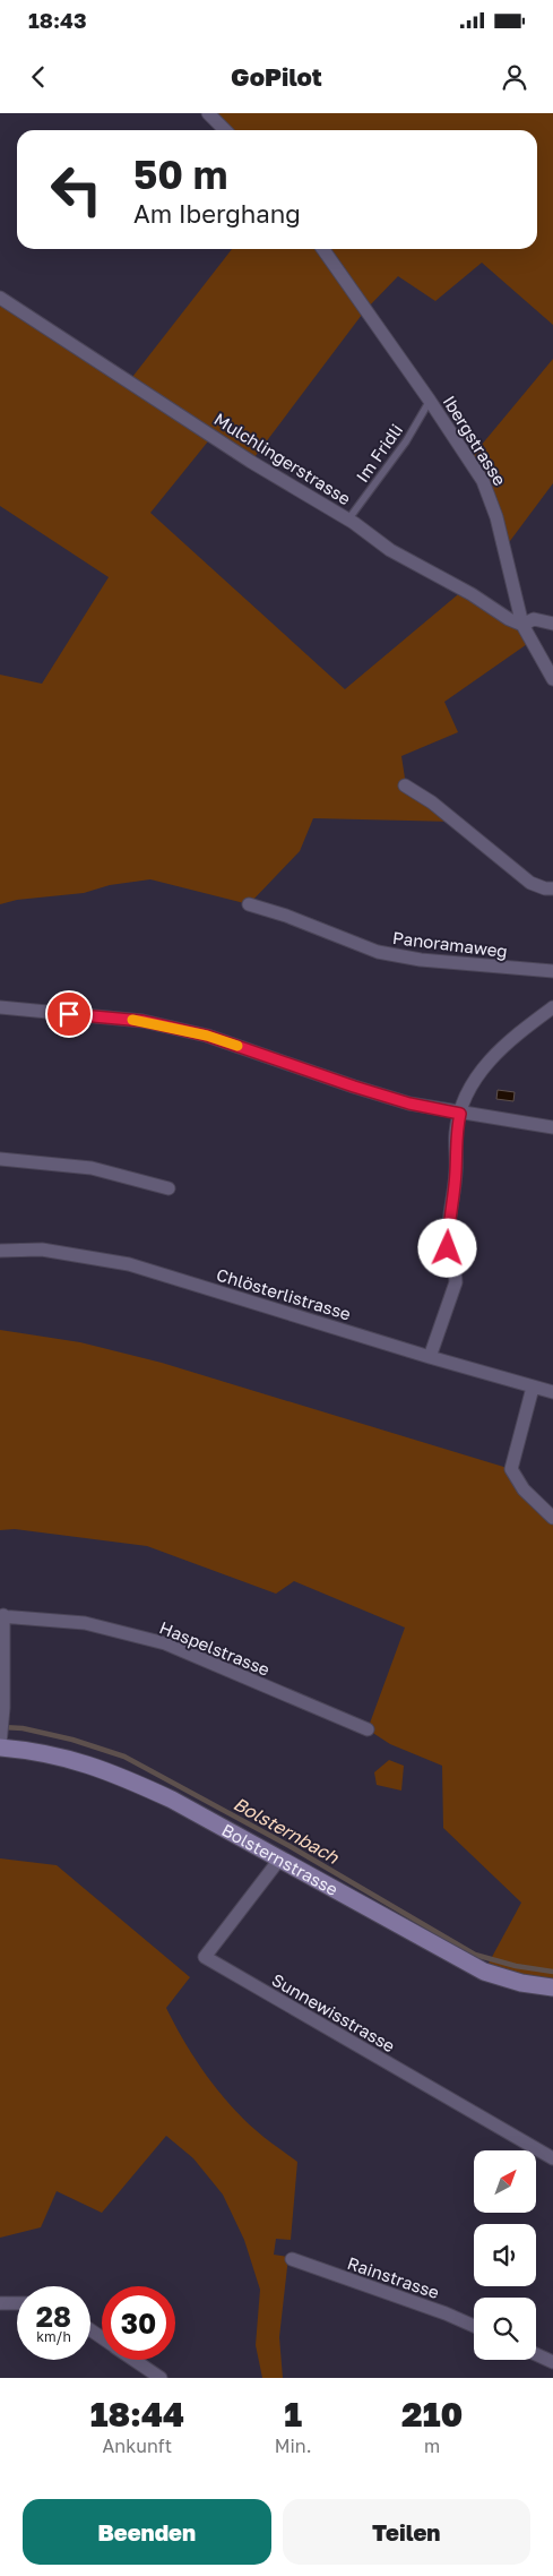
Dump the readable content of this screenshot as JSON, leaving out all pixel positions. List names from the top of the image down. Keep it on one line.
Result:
{"streets":{"street":["Ibergstrasse","Mulchlingerstrasse","Panoramaweg","Chlösterlistrasse","Haspelstrasse","Bolsternstrasse","Sunnewisstrasse","Rainstrasse"],"lane":["Im Fridli"]},"crossings":[["Ibergstrasse","Im Fridli"],["Ibergstrasse","Mulchlingerstrasse"],["Im Fridli","Mulchlingerstrasse"],["Haspelstrasse","Bolsternstrasse"],["Bolsternstrasse","Sunnewisstrasse"]],"water":["Bolsternbach"],"north":"top right","page":{"status":"18:43","header":"GoPilot","turn":["50 m","Am Iberghang"],"speed":"28 km/h","limit":"30","eta":["18:44","Ankunft","1","Min.","210","m"],"buttons":["Beenden","Teilen"]}}
